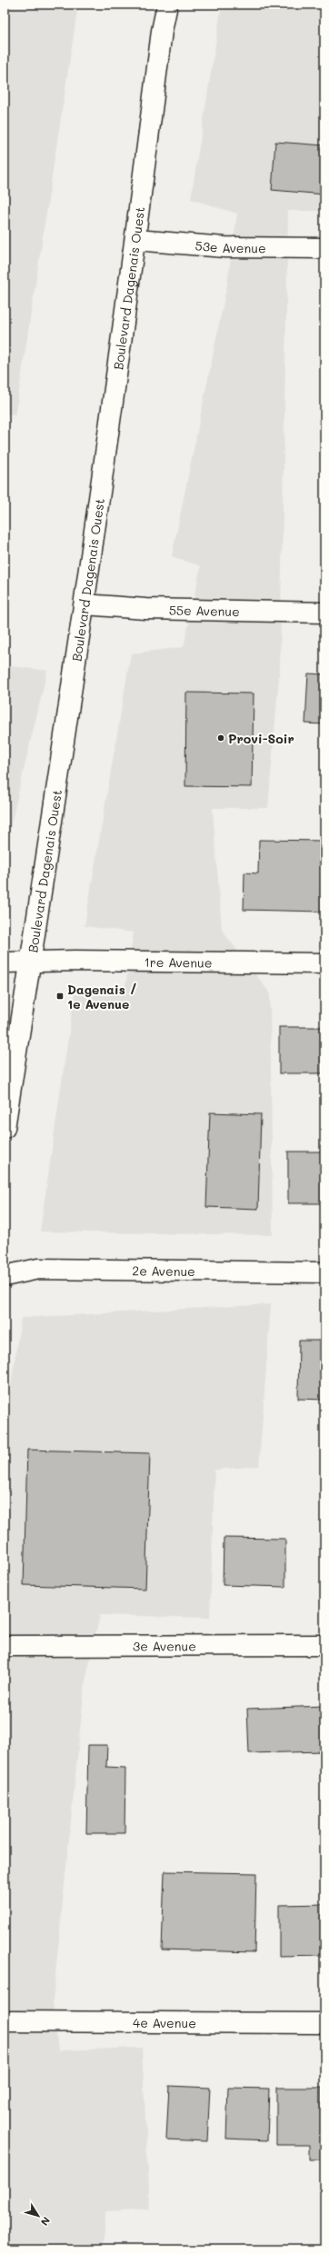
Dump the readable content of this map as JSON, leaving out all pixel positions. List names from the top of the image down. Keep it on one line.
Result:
{"streets":{"street":["53e Avenue","Boulevard Dagenais Ouest","55e Avenue","1re Avenue","2e Avenue","3e Avenue","4e Avenue"]},"crossings":[["53e Avenue","Boulevard Dagenais Ouest"],["Boulevard Dagenais Ouest","55e Avenue"],["Boulevard Dagenais Ouest","1re Avenue"]],"places":{"other":["Provi-Soir"],"transit":["Dagenais / 1e Avenue"]},"north":"bottom right"}
